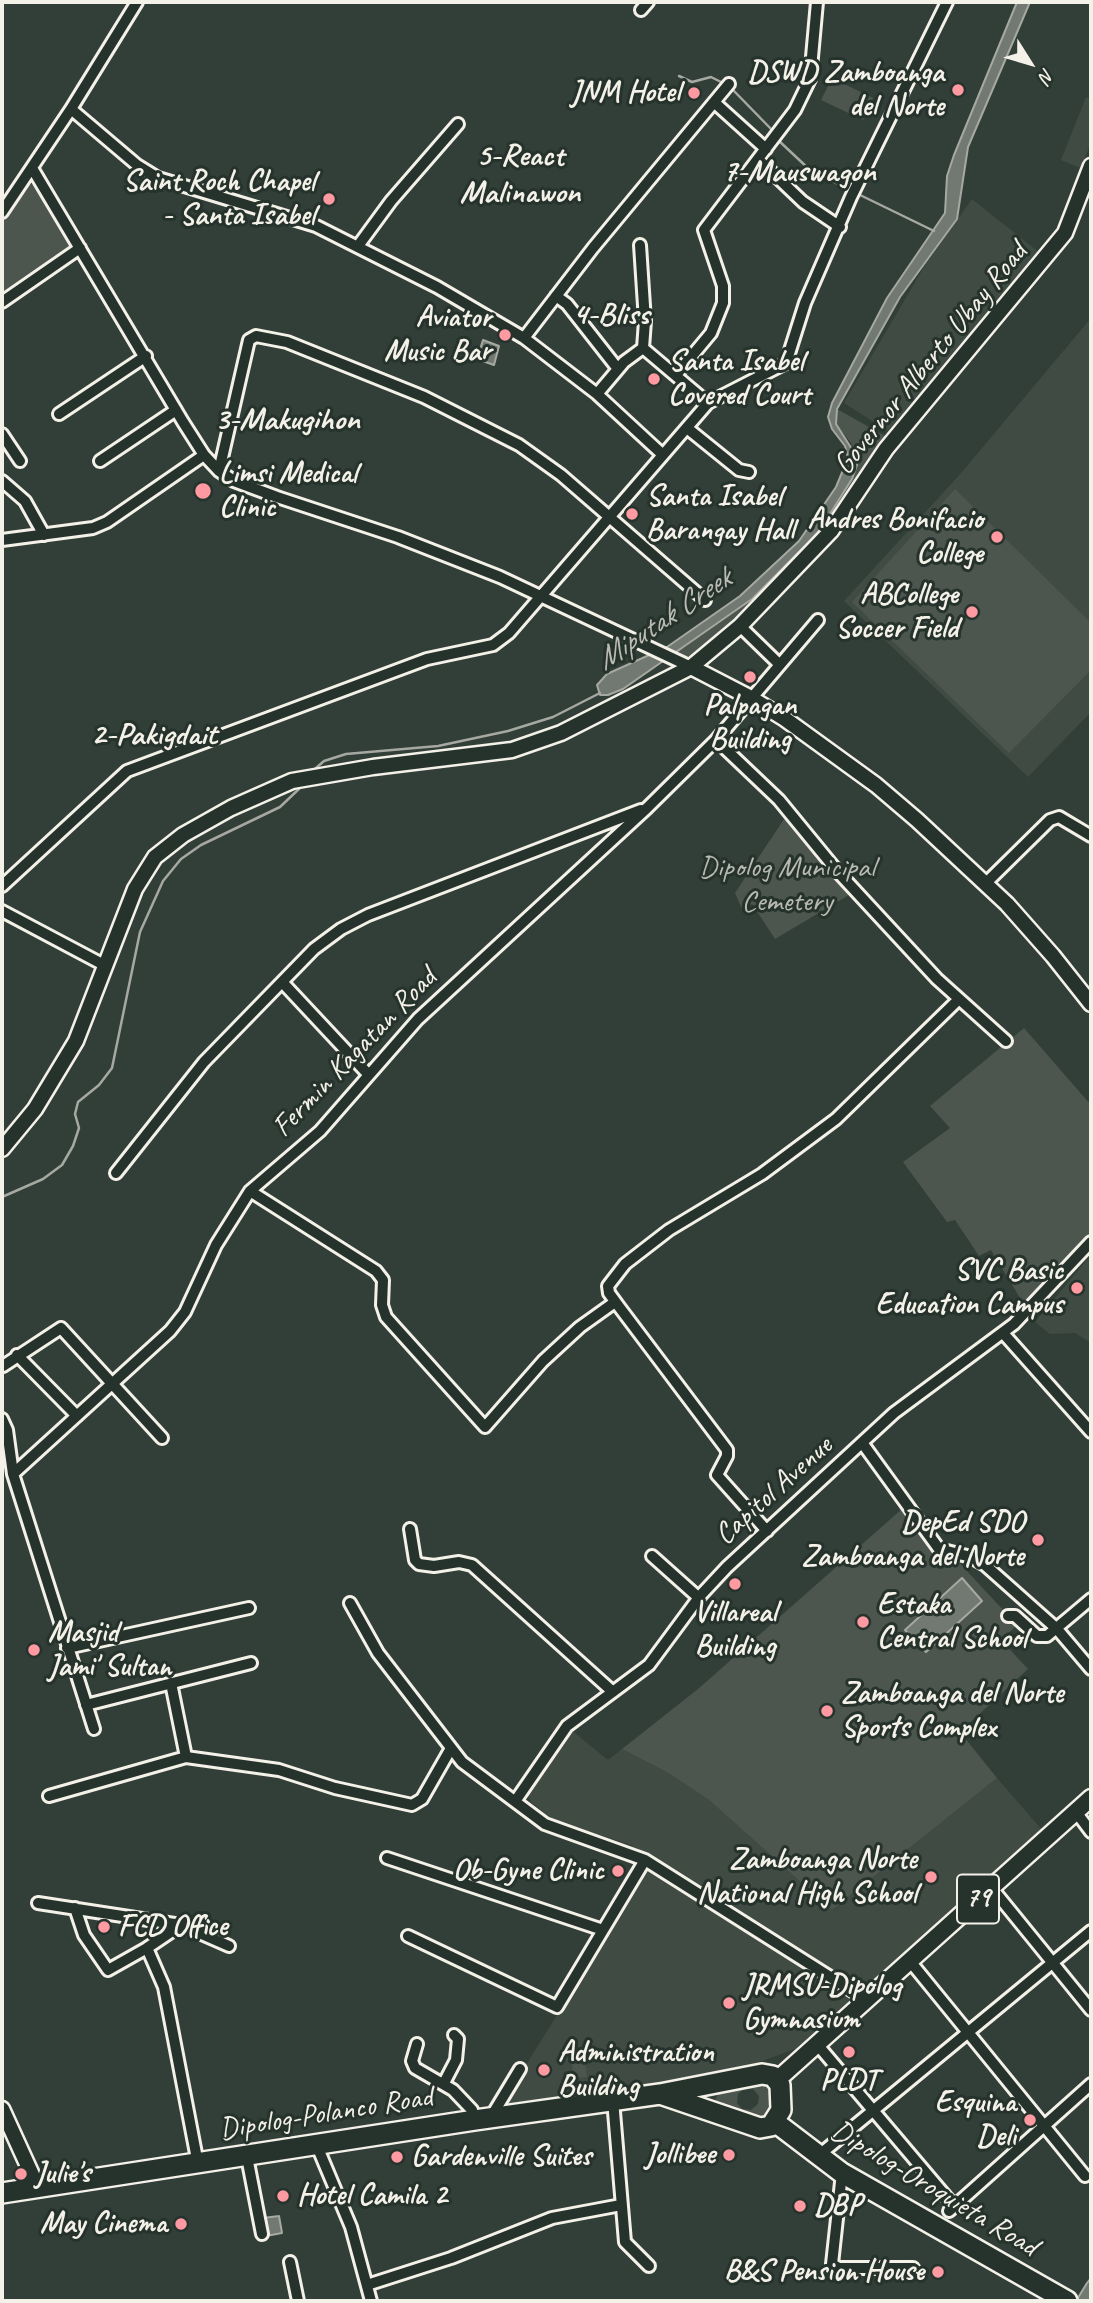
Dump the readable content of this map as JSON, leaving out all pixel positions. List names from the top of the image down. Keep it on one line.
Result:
{"streets":{"highway":["Dipolog-Polanco Road","Dipolog-Oroquieta Road"],"main road":["Governor Alberto Ubay Road","79"],"street":["Fermin Kagatan Road","Capitol Avenue"]},"crossings":[["79","Dipolog-Polanco Road"]],"districts":["5-React Malinawon","7-Mauswagon","4-Bliss","3-Makugihon","2-Pakigdait"],"water":["Miputak Creek"],"parks":["Dipolog Municipal Cemetery"],"places":["DSWD Zamboanga del Norte","JNM Hotel","Saint Roch Chapel - Santa Isabel","Aviator Music Bar","Santa Isabel Covered Court","Limsi Medical Clinic","Santa Isabel Barangay Hall","Andres Bonifacio College","ABCollege Soccer Field","Palpagan Building","SVC Basic Education Campus","DepEd SDO Zamboanga del Norte","Villareal Building","Estaka Central School","Masjid Jami' Sultan","Zamboanga del Norte Sports Complex","Ob-Gyne Clinic","Zamboanga Norte National High School","FCD Office","JRMSU-Dipolog Gymnasium","PLDT","Administration Building","Esquina Deli","Jollibee","Gardenville Suites","Julie's","Hotel Camila 2","DBP","May Cinema","B&S Pension House"],"north":"bottom right"}
